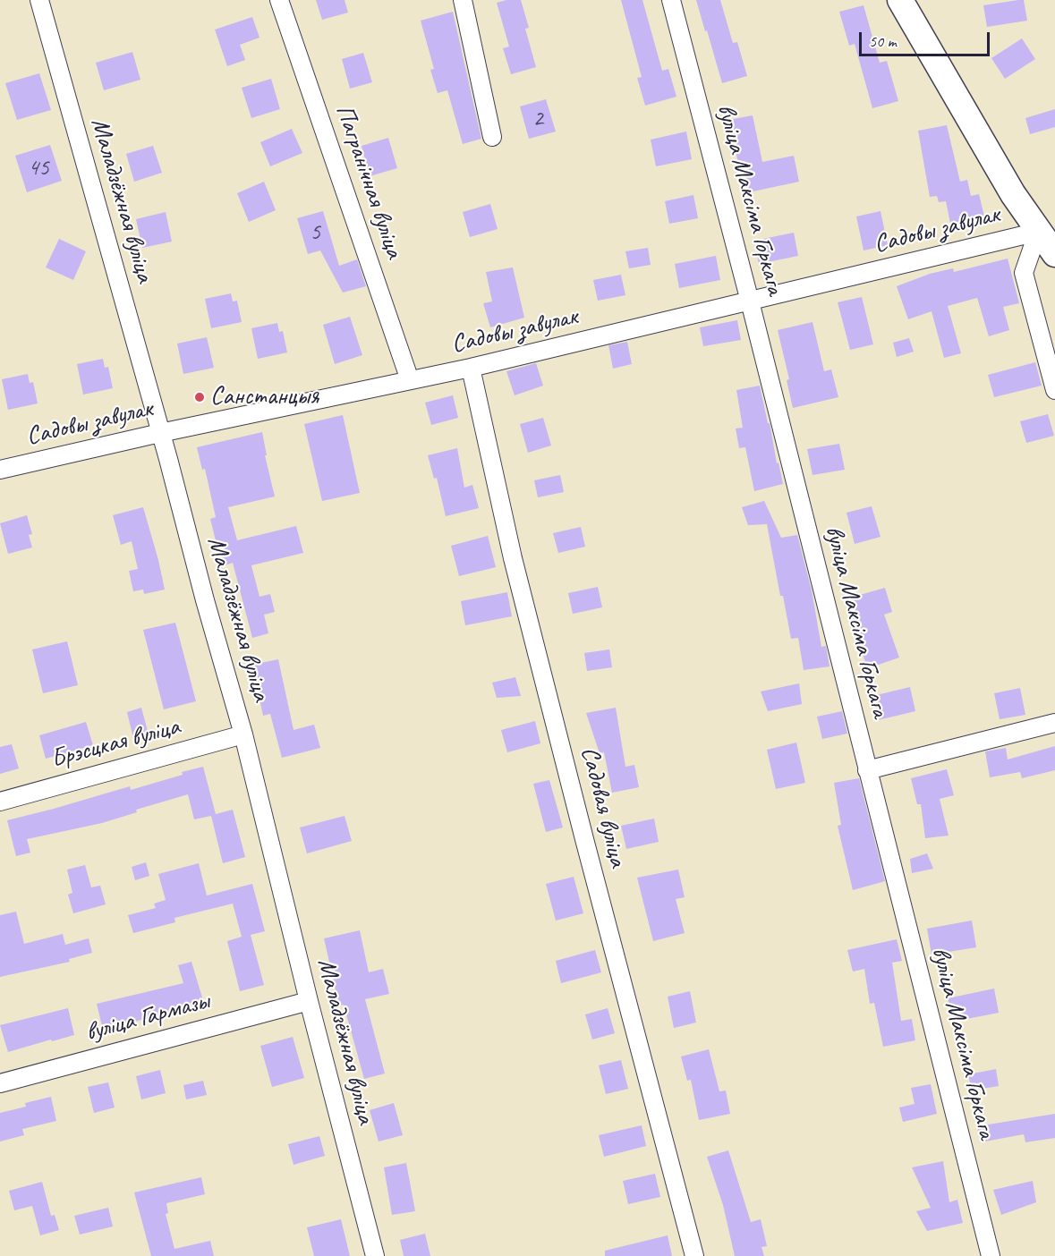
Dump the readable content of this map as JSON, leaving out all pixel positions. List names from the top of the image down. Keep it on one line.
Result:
{"streets":{"street":["Пагранічная вуліца","вуліца Максіма Горкага","Маладзёжная вуліца","Садовы завулак","Брэсцкая вуліца","Садовая вуліца","вуліца Гармазы"]},"crossings":[["Пагранічная вуліца","Садовы завулак"],["вуліца Максіма Горкага","Садовы завулак"],["Маладзёжная вуліца","Садовы завулак"],["Маладзёжная вуліца","Брэсцкая вуліца"],["Маладзёжная вуліца","вуліца Гармазы"],["Садовы завулак","Садовая вуліца"]],"places":["Санстанцыя"],"house_numbers":["2","45","5"],"scale_bar":"50 m"}
